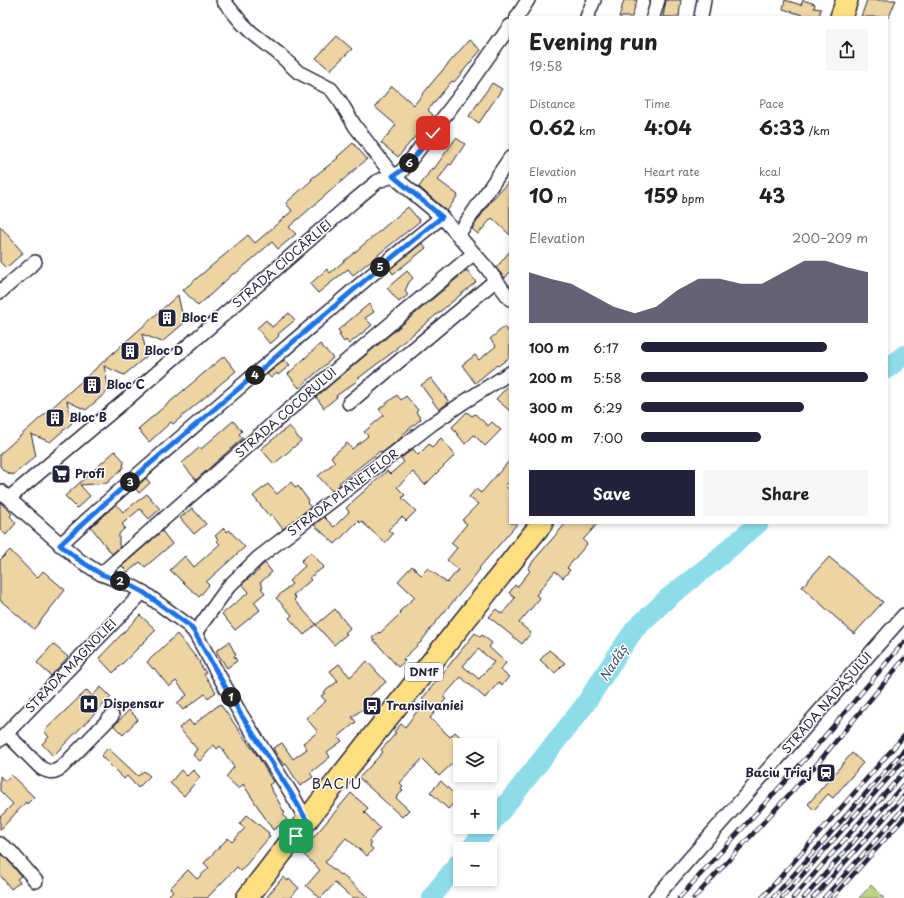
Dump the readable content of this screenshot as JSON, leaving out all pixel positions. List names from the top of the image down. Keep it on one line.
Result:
{"streets":{"main road":["DN1F"],"street":["STRADA CIOCÂRLIEI","STRADA COCORULUI","STRADA PLANETELOR","STRADA MAGNOLIEI","STRADA NADĂȘULUI"]},"districts":["BACIU"],"water":["Nadăș"],"places":{"building":["Bloc E","Bloc D","Bloc C","Bloc B"],"supermarket":["Profi"],"hospital":["Dispensar"],"bus stop":["Transilvaniei"],"station":["Baciu Triaj"]},"page":{"heading":["Evening run","19:58"],"stats":[["Distance","0.62 km"],["Time","4:04"],["Pace","6:33 /km"],["Elevation","10 m"],["Heart rate","159 bpm"],["kcal","43"]],"pins":["6","5","4","3","2","1"],"chart":["Elevation","200–209 m"],"list":[{"name":"100 m","note":"6:17"},{"name":"200 m","note":"5:58"},{"name":"300 m","note":"6:29"},{"name":"400 m","note":"7:00"}],"buttons":["Save","Share"],"map_buttons":["+","−"]}}
